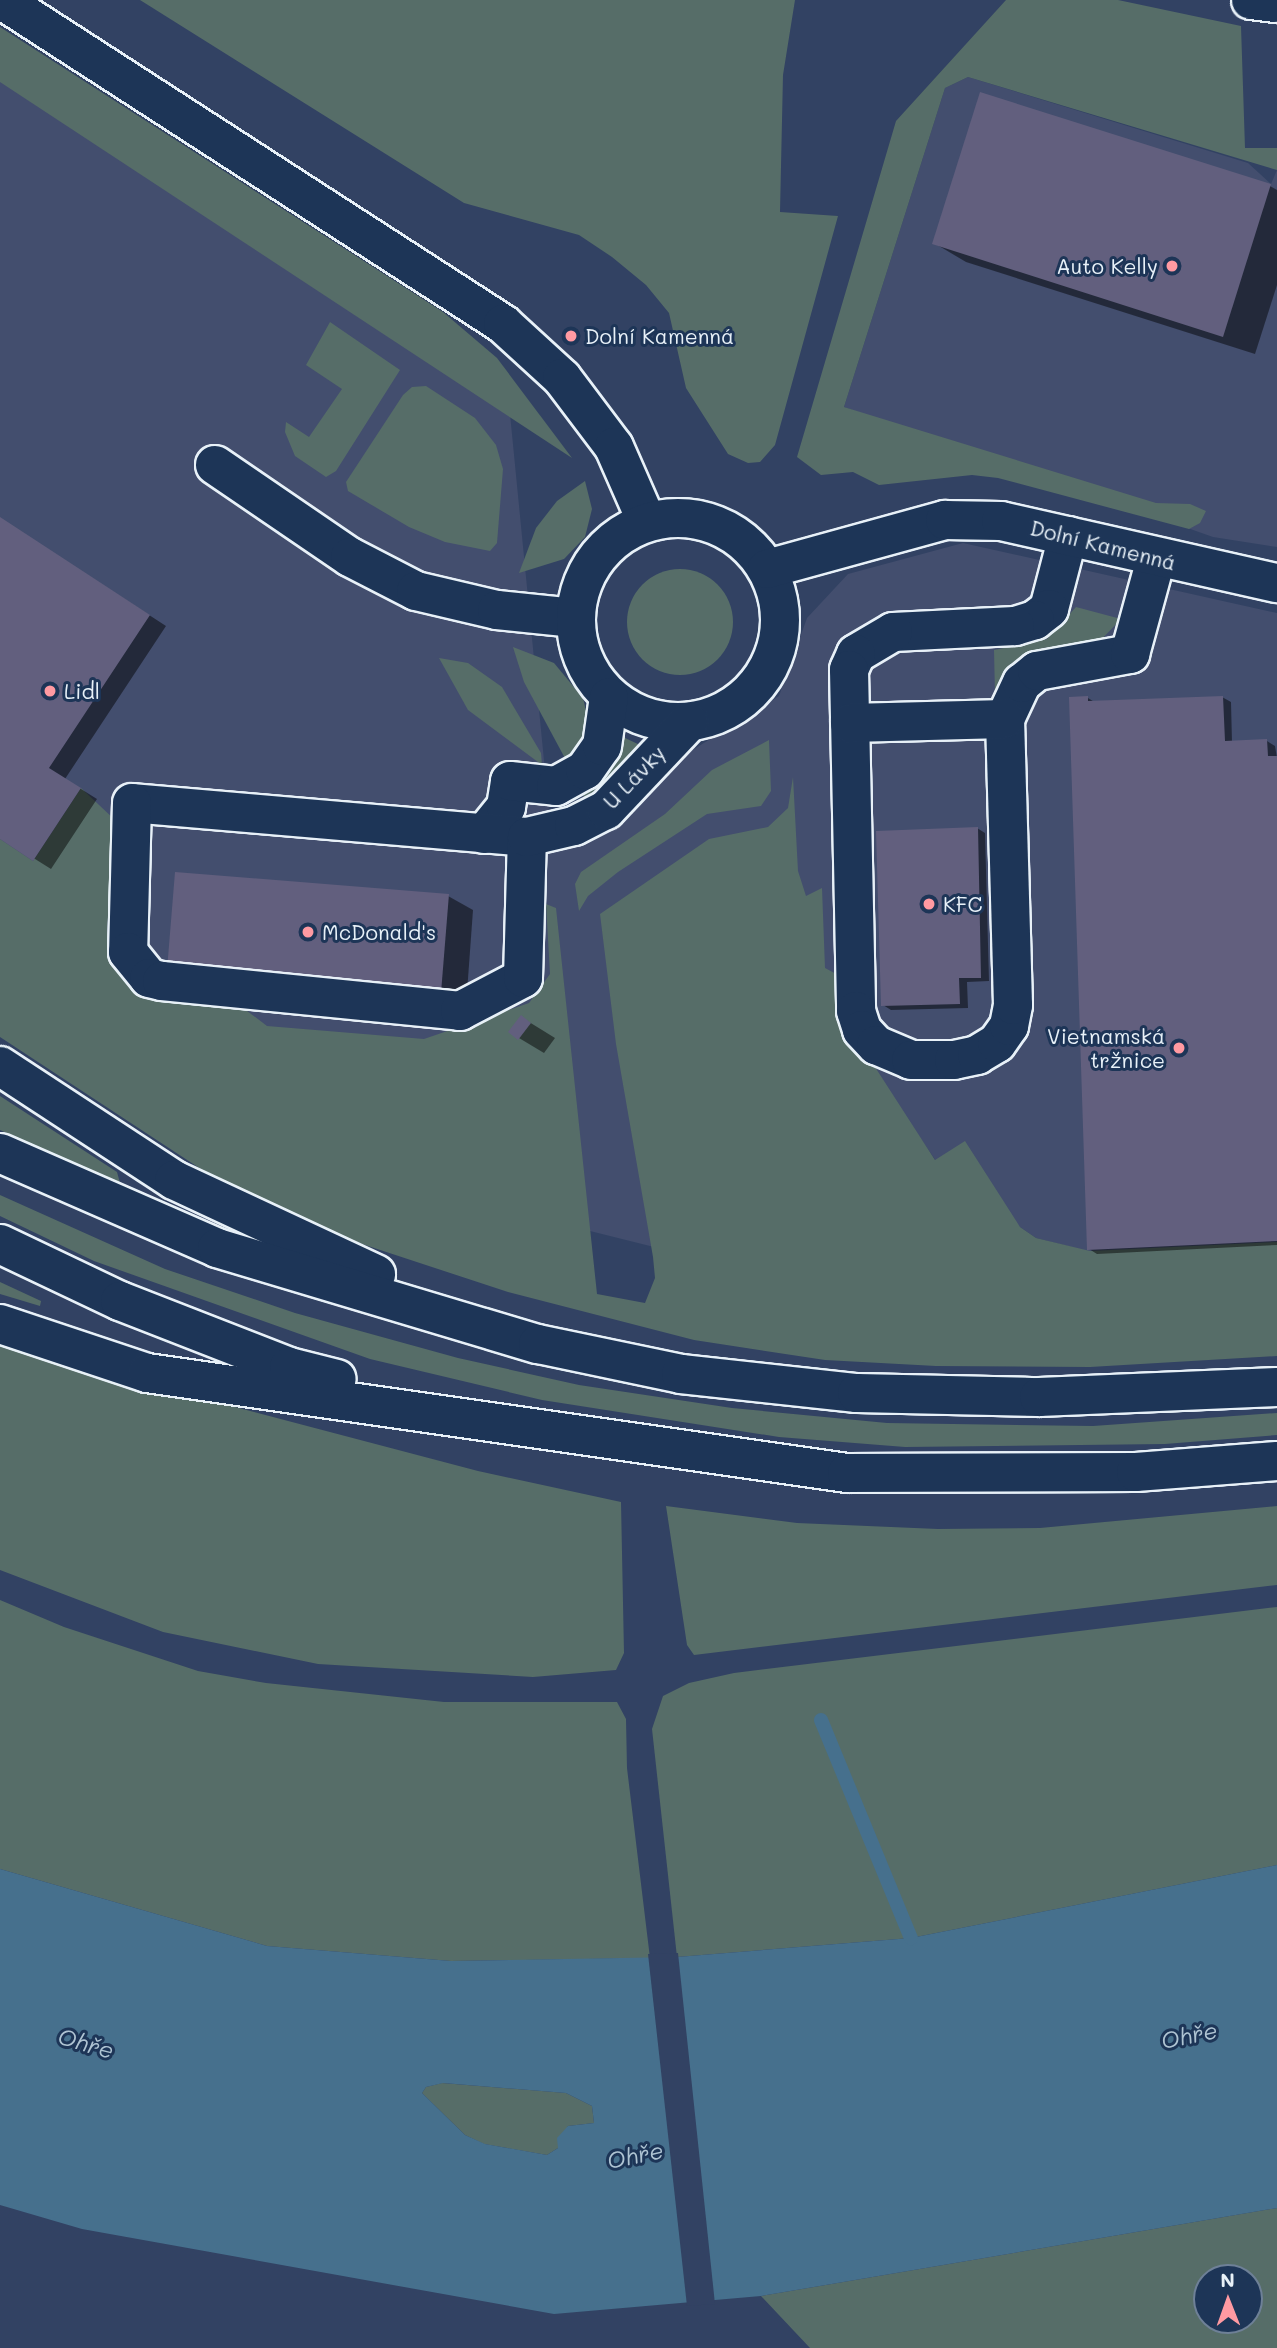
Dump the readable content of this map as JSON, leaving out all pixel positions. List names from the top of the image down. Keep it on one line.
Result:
{"streets":{"main road":["Dolní Kamenná","U Lávky"]},"crossings":[["Dolní Kamenná","U Lávky"]],"water":["Ohře"],"places":["Auto Kelly","Dolní Kamenná","Lidl","KFC","McDonald's","Vietnamská tržnice"],"north":"top"}
